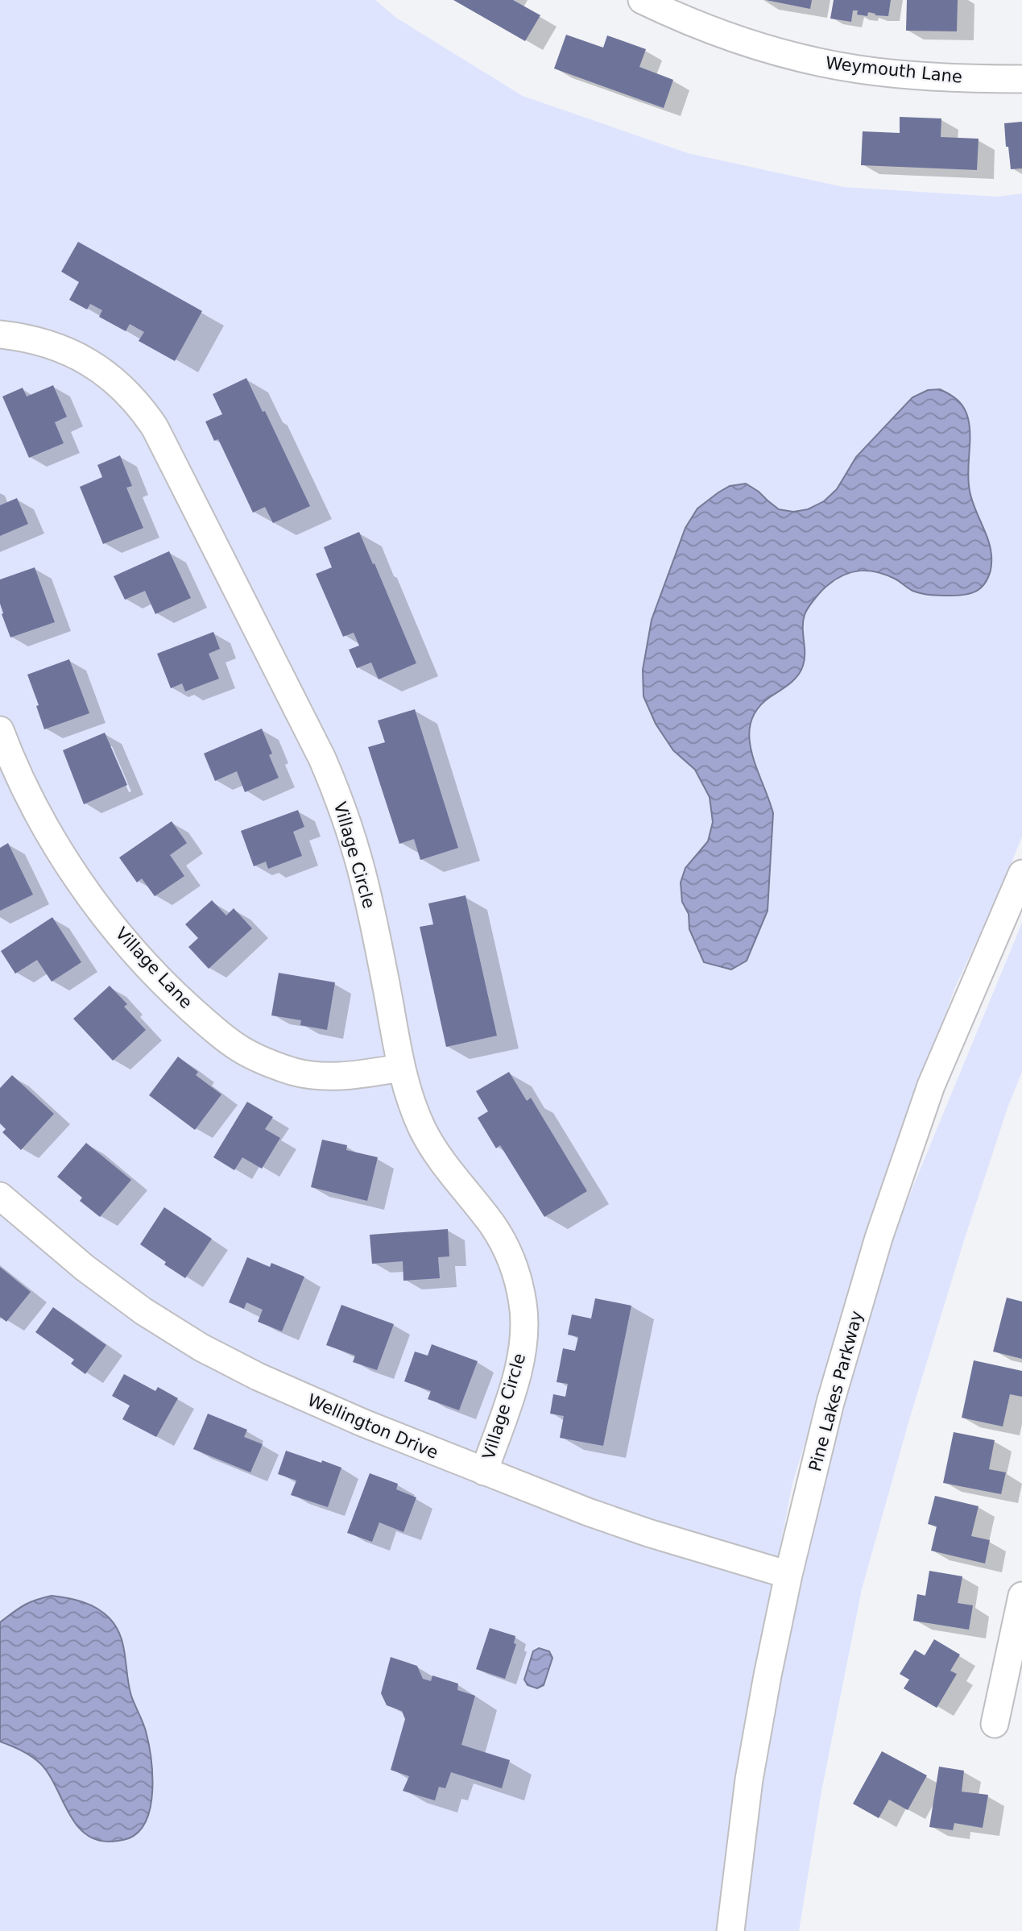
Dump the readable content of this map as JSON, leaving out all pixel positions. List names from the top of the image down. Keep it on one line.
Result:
{"streets":{"street":["Weymouth Lane","Village Circle","Village Lane","Pine Lakes Parkway","Wellington Drive"]},"crossings":[["Village Circle","Village Lane"],["Village Circle","Wellington Drive"],["Pine Lakes Parkway","Wellington Drive"]]}
